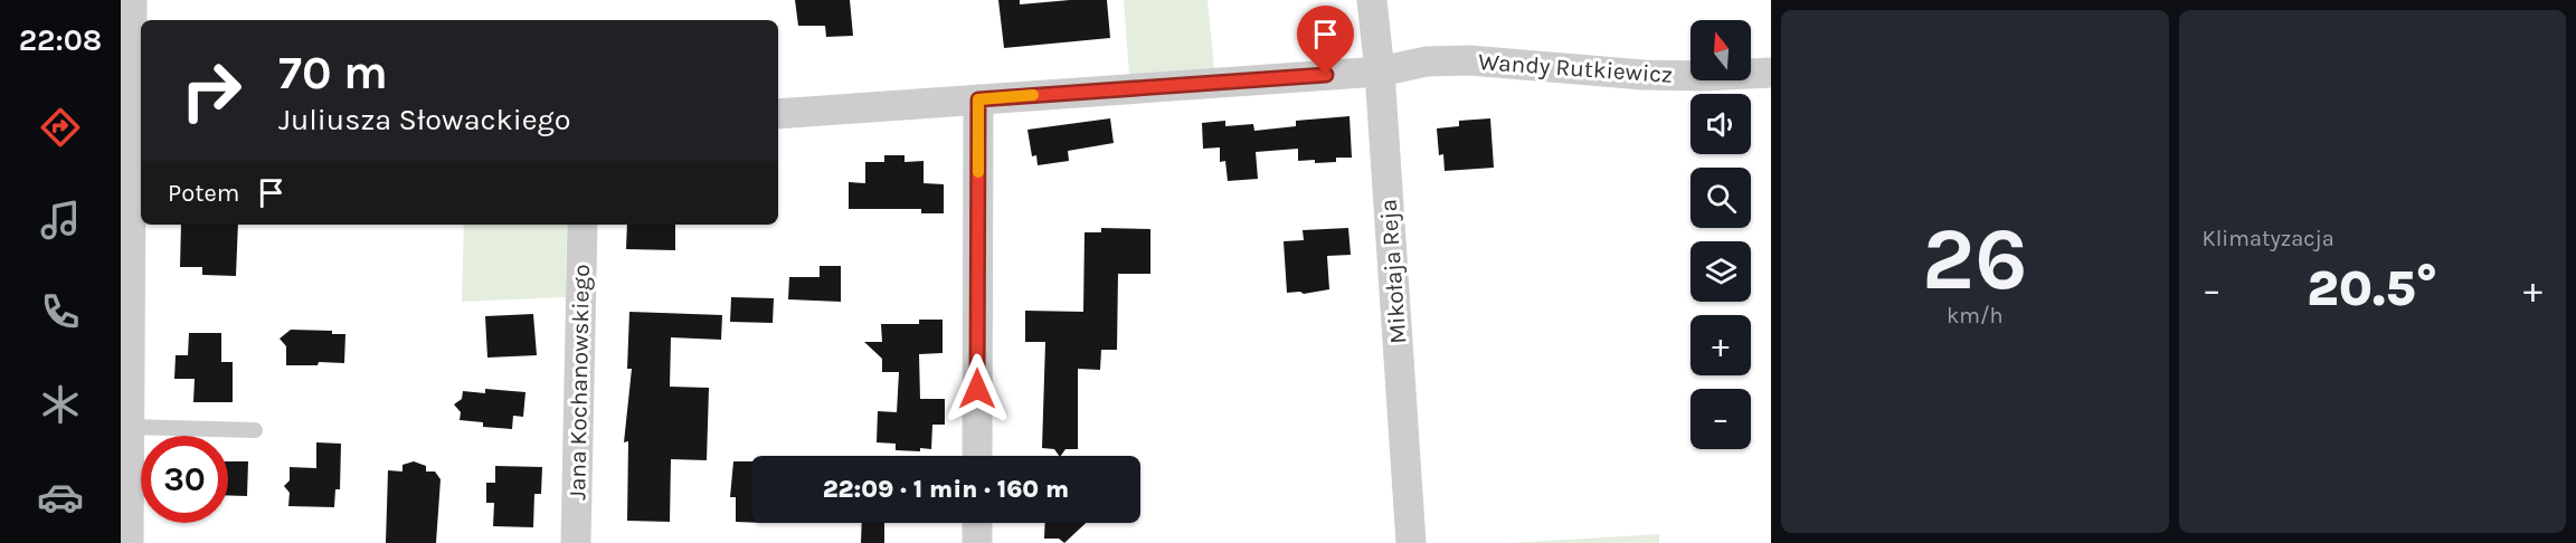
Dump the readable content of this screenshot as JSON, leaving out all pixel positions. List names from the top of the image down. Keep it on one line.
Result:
{"streets":{"street":["Wandy Rutkiewicz","Mikołaja Reja","Jana Kochanowskiego"]},"crossings":[["Wandy Rutkiewicz","Mikołaja Reja"]],"north":"top","page":{"tabs":"22:08","tile":[["26","km/h"],"Klimatyzacja"],"map_buttons":["+","−"],"turn":["70 m","Juliusza Słowackiego"],"then":"Potem","heat":["−","20.5°","+"],"limit":"30","trip":"22:09 · 1 min · 160 m"}}
